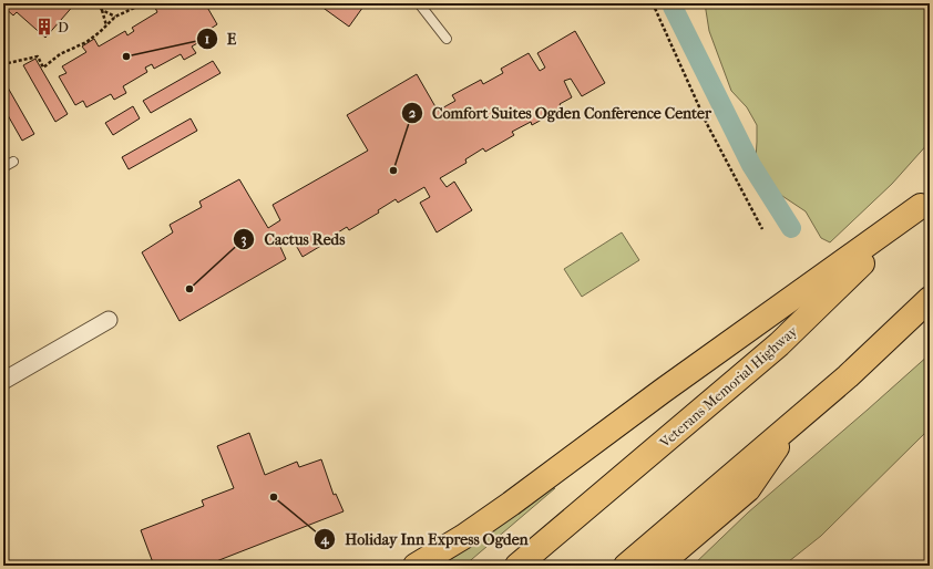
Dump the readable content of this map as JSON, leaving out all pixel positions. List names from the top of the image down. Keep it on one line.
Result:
{"streets":{"highway":["Veterans Memorial Highway"]},"places":{"building":["D"],"other":["E","Comfort Suites Ogden Conference Center","Cactus Reds","Holiday Inn Express Ogden"]}}
